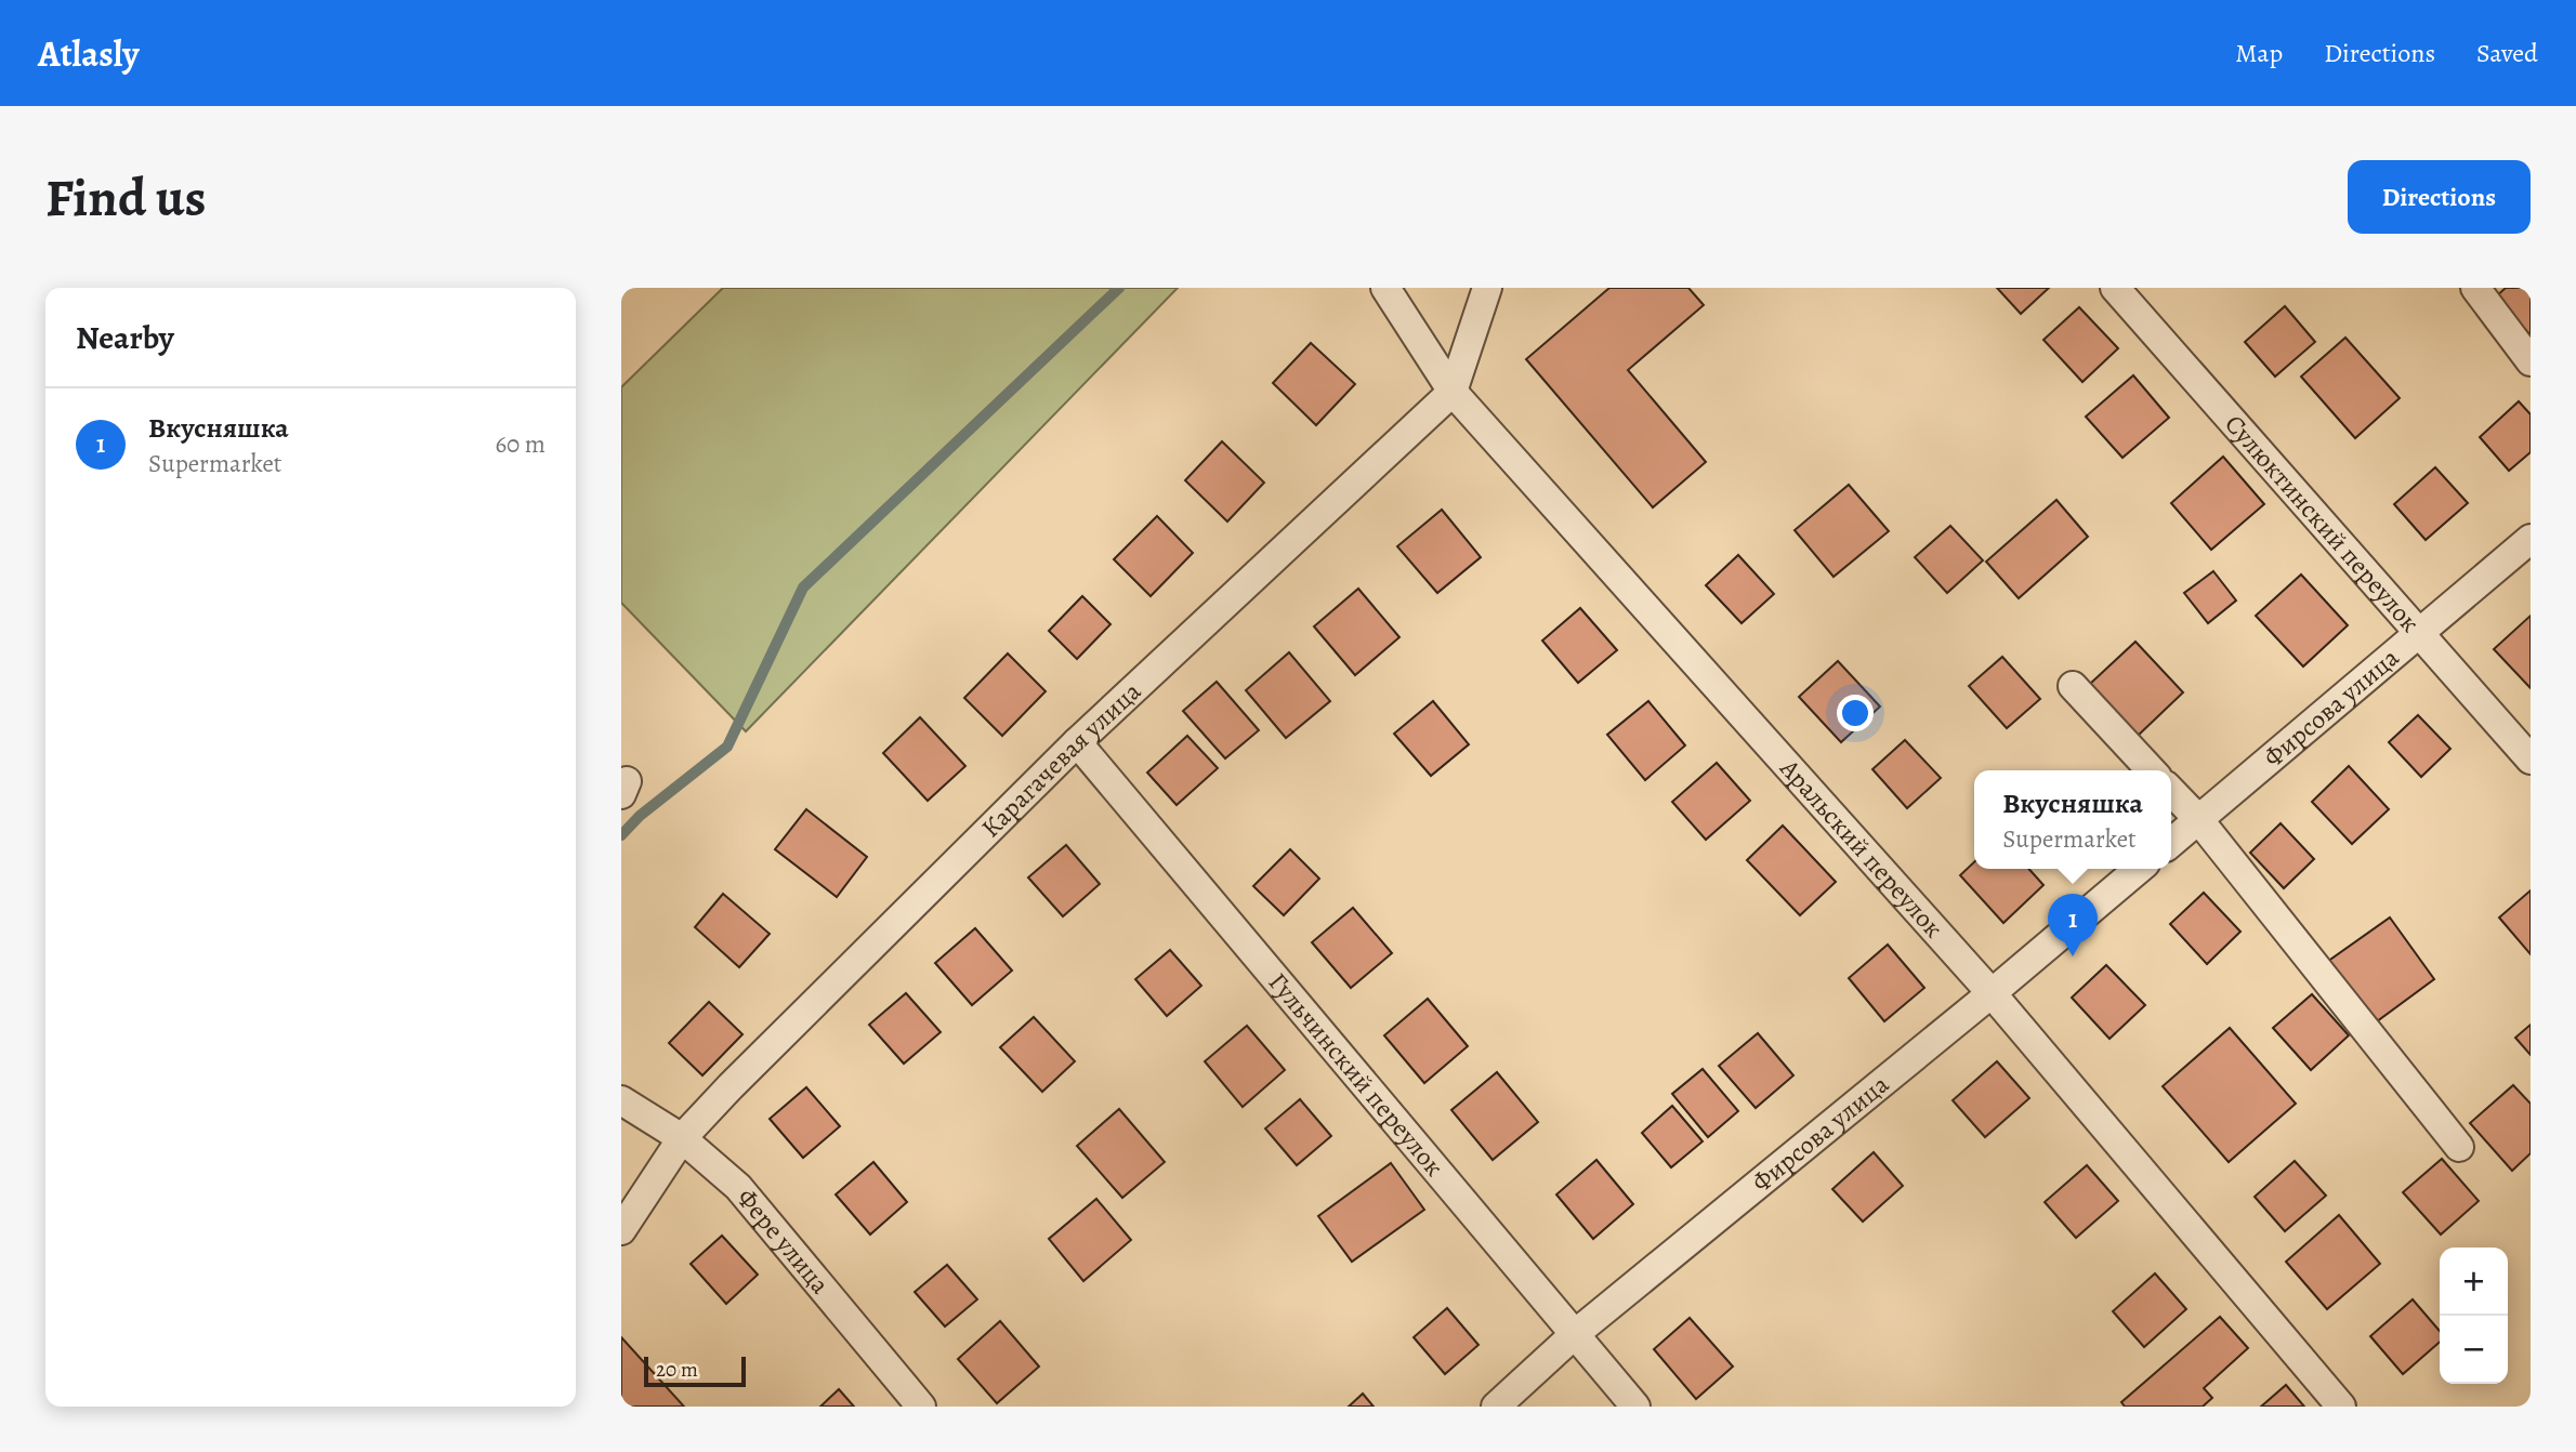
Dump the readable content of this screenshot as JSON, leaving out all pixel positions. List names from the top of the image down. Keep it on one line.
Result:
{"streets":{"street":["Сулюктинский переулок","Фирсова улица","Карагачевая улица","Аральский переулок","Гульчинский переулок","Фере улица"]},"crossings":[["Сулюктинский переулок","Фирсова улица"],["Фирсова улица","Аральский переулок"],["Фирсова улица","Гульчинский переулок"],["Карагачевая улица","Аральский переулок"],["Карагачевая улица","Гульчинский переулок"],["Карагачевая улица","Фере улица"]],"scale_bar":"20 m","page":{"header":"Atlasly","nav":["Map","Directions","Saved"],"buttons":"Directions","title":"Find us","heading":"Nearby","list":[{"mark":"1","name":"Вкусняшка","note":"Supermarket","value":"60 m"}],"popup":["Вкусняшка","Supermarket"],"pins":"1","map_buttons":["+","−"],"scale":"20 m"}}
